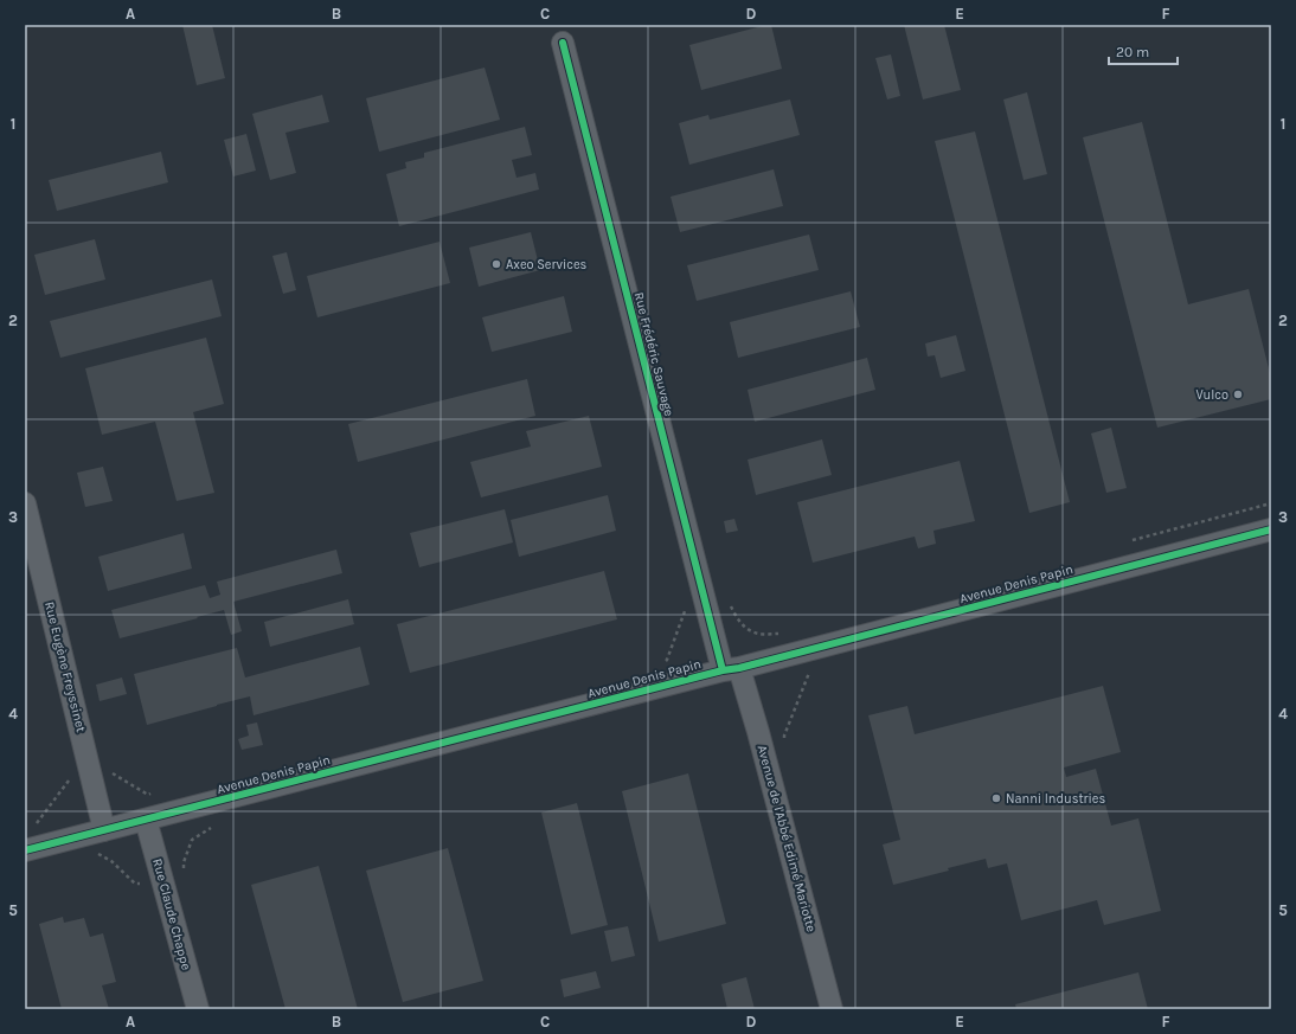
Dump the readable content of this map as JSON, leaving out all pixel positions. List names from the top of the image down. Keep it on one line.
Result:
{"streets":{"street":["Rue Frédéric Sauvage","Avenue Denis Papin","Rue Eugène Freyssinet","Avenue de l'Abbé Edimé Mariotte","Rue Claude Chappe"]},"crossings":[["Rue Frédéric Sauvage","Avenue Denis Papin"],["Rue Frédéric Sauvage","Avenue de l'Abbé Edimé Mariotte"],["Avenue Denis Papin","Rue Eugène Freyssinet"],["Avenue Denis Papin","Avenue de l'Abbé Edimé Mariotte"],["Avenue Denis Papin","Rue Claude Chappe"]],"places":["Axeo Services","Vulco","Nanni Industries"],"scale_bar":"20 m","grid":{"columns":["A","B","C","D","E","F"],"rows":["1","2","3","4","5"]}}
